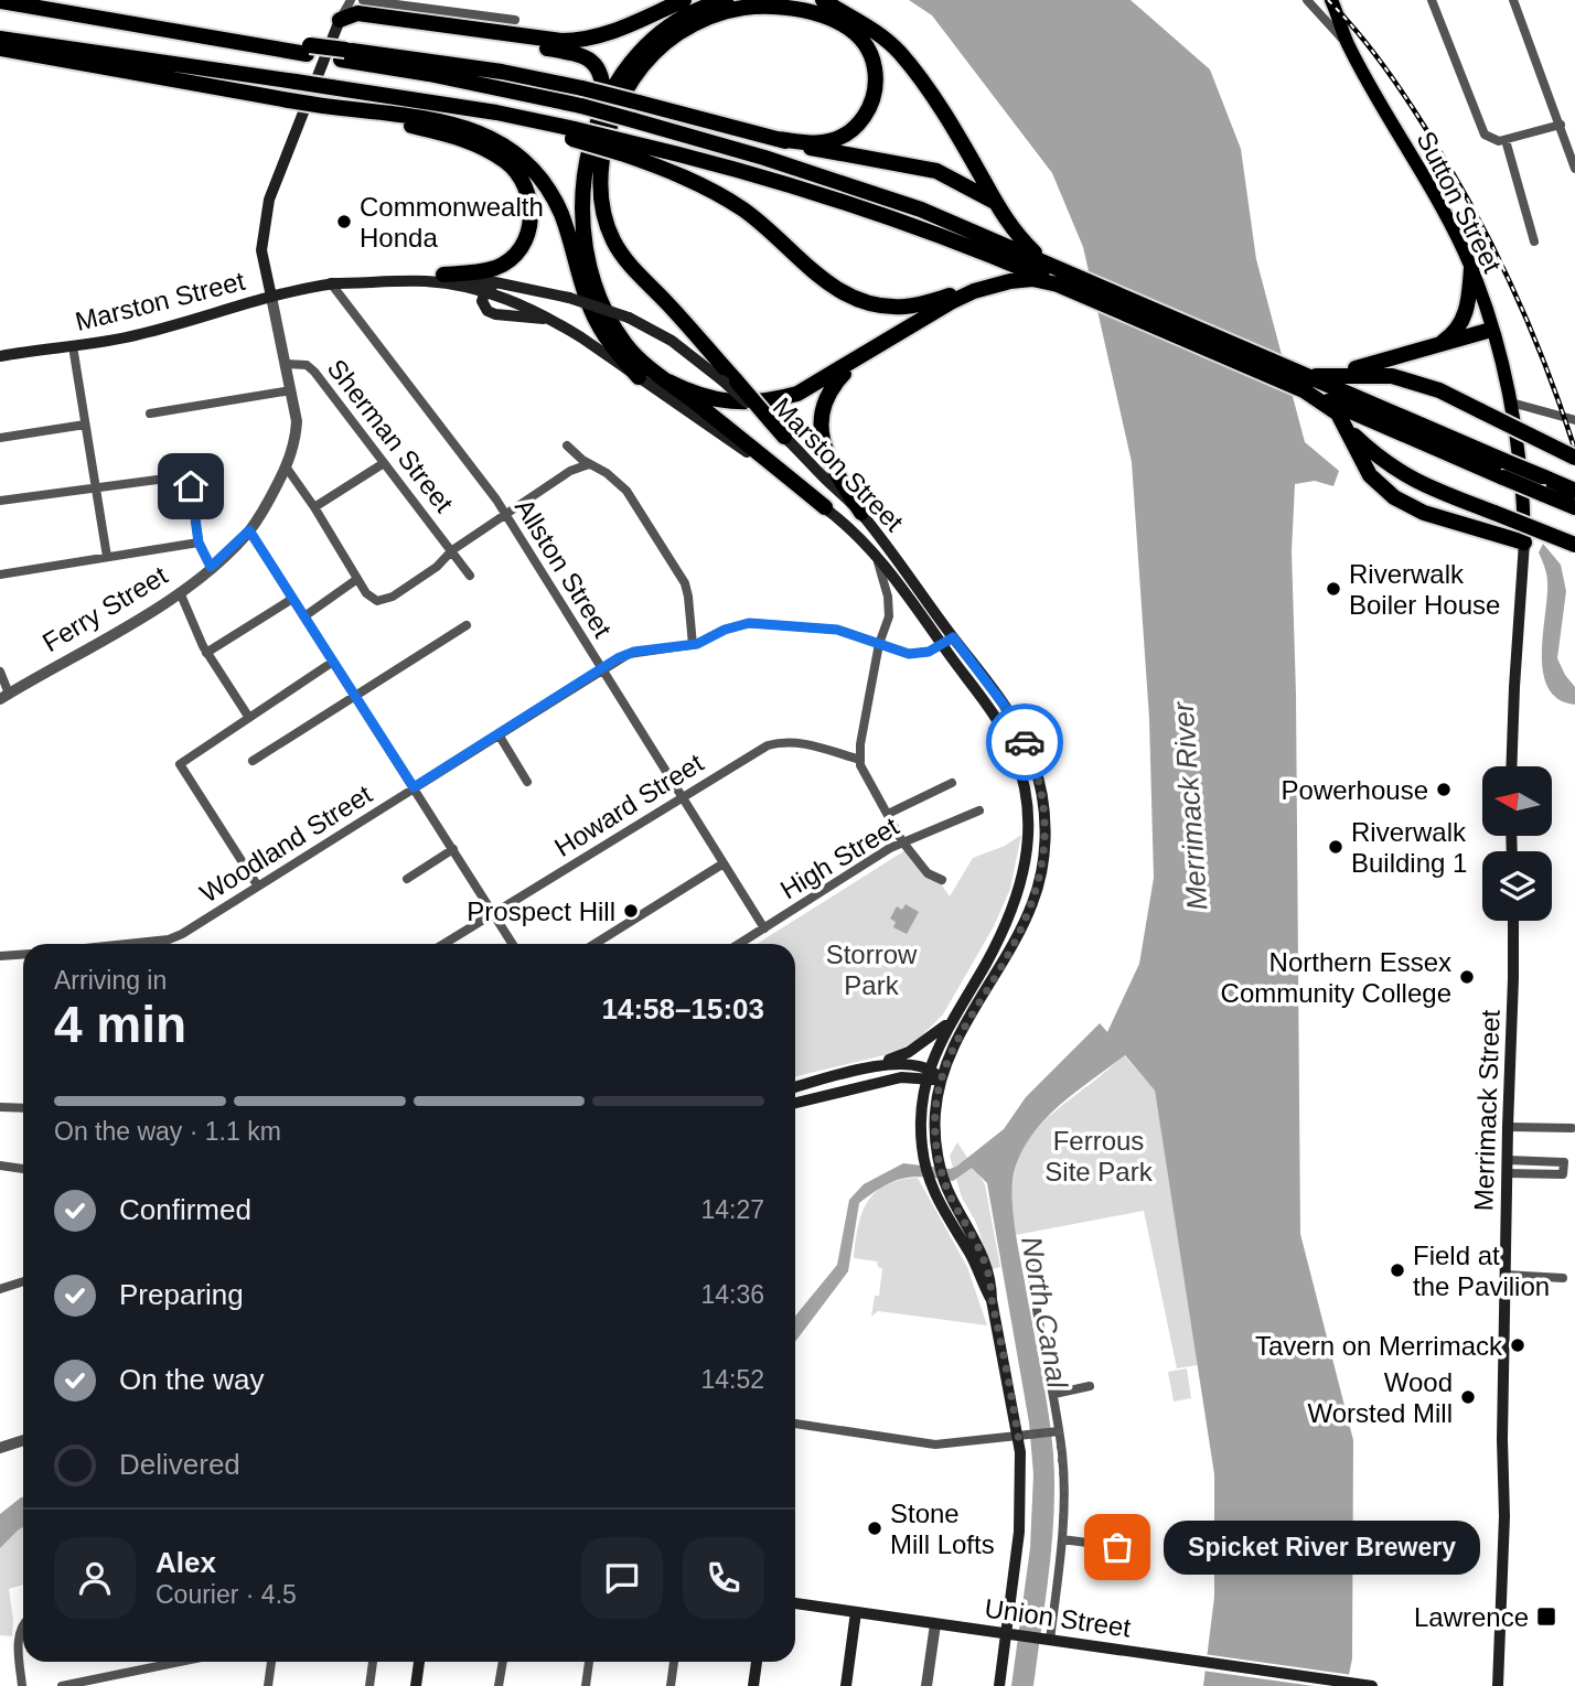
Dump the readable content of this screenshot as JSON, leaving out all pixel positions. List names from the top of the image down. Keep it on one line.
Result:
{"streets":{"highway":["Sutton Street"],"main road":["Marston Street","Merrimack Street","Union Street"],"street":["Sherman Street","Allston Street","Ferry Street","Howard Street","Woodland Street","High Street"]},"crossings":[["Marston Street","Allston Street"],["Marston Street","Ferry Street"],["Marston Street","Woodland Street"],["Sherman Street","Ferry Street"],["Allston Street","Howard Street"],["Allston Street","Woodland Street"],["Allston Street","High Street"]],"water":["Merrimack River","North Canal"],"parks":["Storrow Park","Ferrous Site Park"],"places":{"other":["Commonwealth Honda","Riverwalk Boiler House","Powerhouse","Riverwalk Building 1","Prospect Hill","Northern Essex Community College","Field at the Pavilion","Tavern on Merrimack","Wood Worsted Mill","Stone Mill Lofts","Spicket River Brewery"],"transit":["Lawrence"]},"north":"left","page":{"heading":["4 min","Arriving in","14:58–15:03"],"panel":["Alex","Courier · 4.5"],"bar":"On the way · 1.1 km","list":[["Confirmed","14:27"],["Preparing","14:36"],["On the way","14:52"],"Delivered"],"bubble":"Spicket River Brewery"}}
